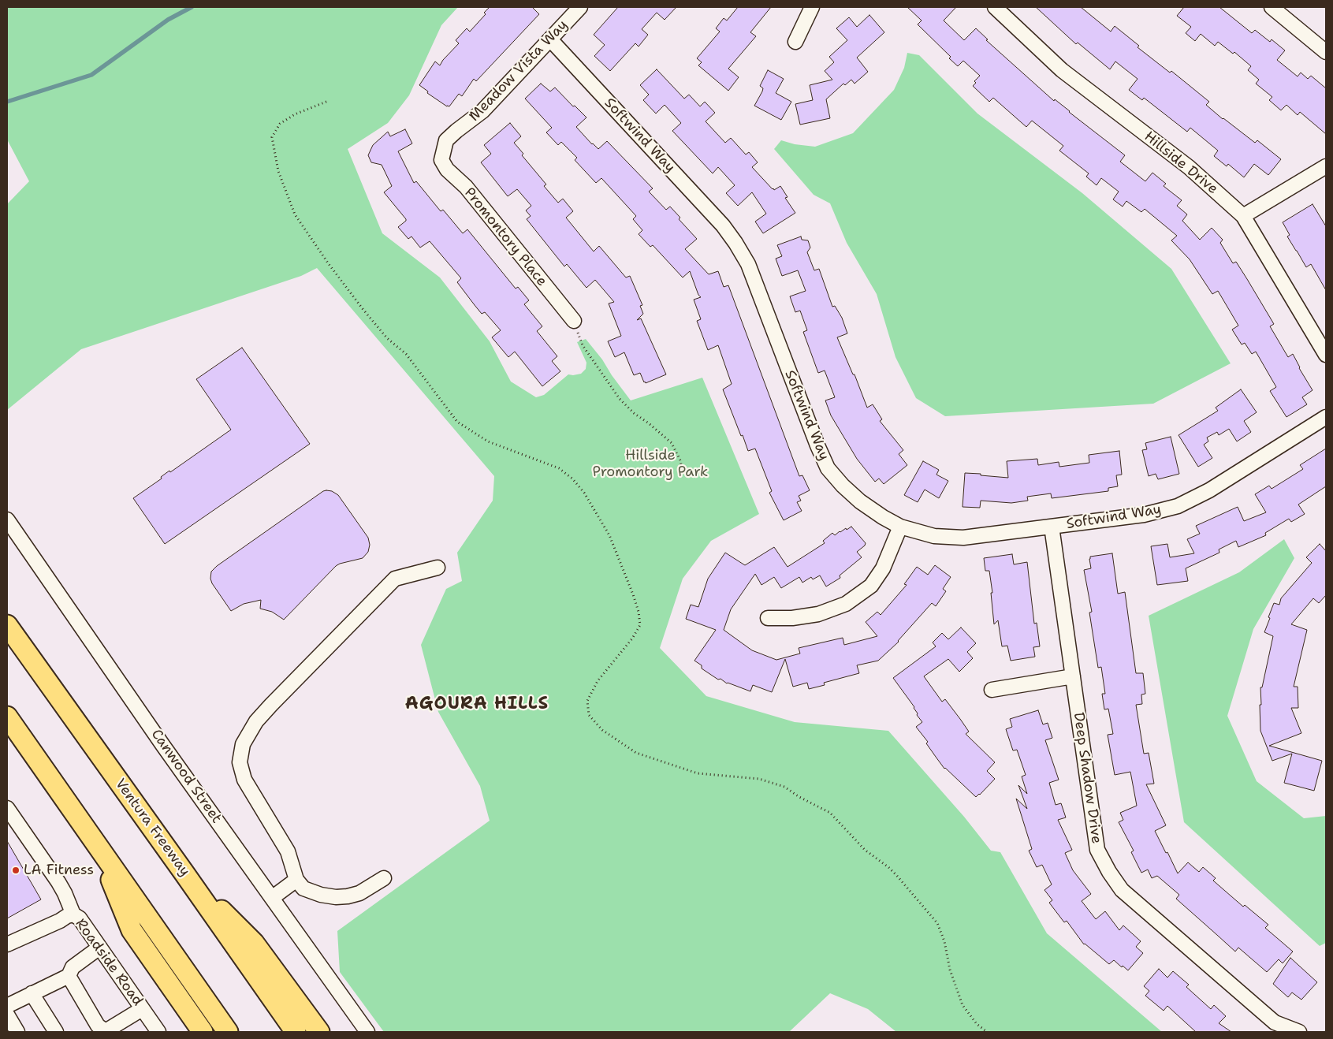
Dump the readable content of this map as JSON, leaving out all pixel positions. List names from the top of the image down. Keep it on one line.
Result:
{"streets":{"highway":["Ventura Freeway"],"street":["Meadow Vista Way","Softwind Way","Hillside Drive","Promontory Place","Canwood Street","Deep Shadow Drive","Roadside Road"]},"crossings":[["Meadow Vista Way","Softwind Way"],["Meadow Vista Way","Promontory Place"],["Softwind Way","Deep Shadow Drive"]],"districts":["AGOURA HILLS"],"parks":["Hillside Promontory Park"],"places":["LA Fitness"]}
